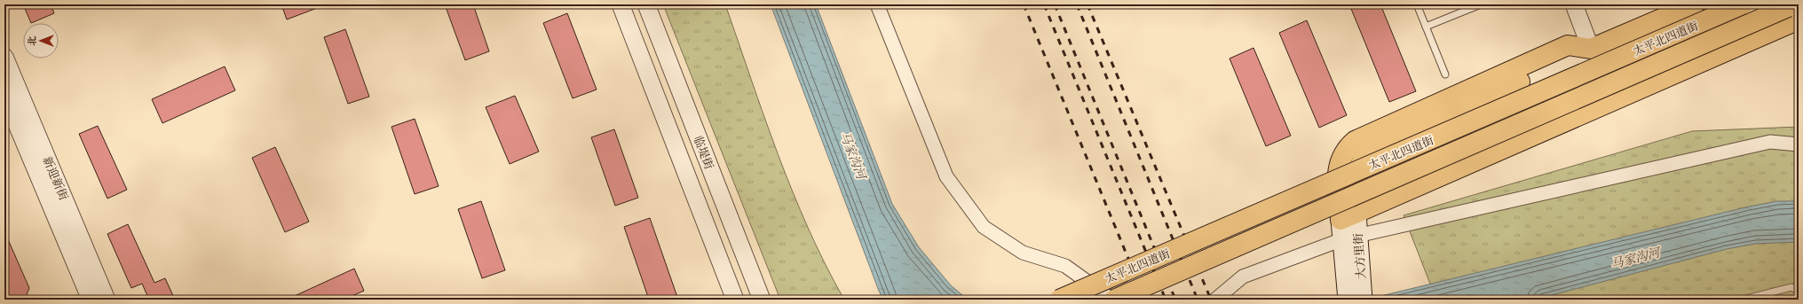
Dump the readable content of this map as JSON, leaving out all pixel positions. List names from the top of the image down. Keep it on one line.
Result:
{"streets":{"main road":["太平北四道街","大方里街"],"street":["临堤街","新迎新街"]},"water":["马家沟河"],"north":"left"}
